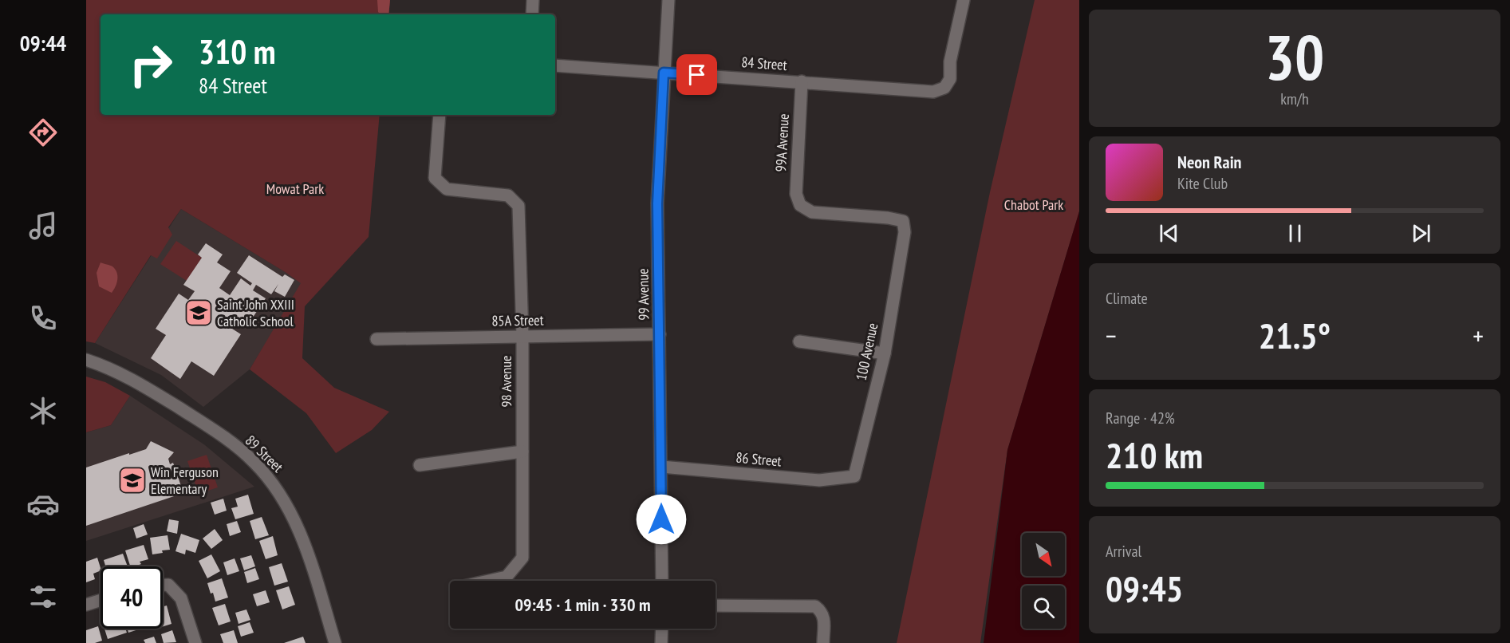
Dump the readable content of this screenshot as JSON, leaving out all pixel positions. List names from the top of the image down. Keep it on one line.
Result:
{"streets":{"street":["84 Street","99A Avenue","99 Avenue","85A Street","100 Avenue","98 Avenue","89 Street","86 Street"]},"crossings":[["84 Street","99A Avenue"],["84 Street","99 Avenue"],["99A Avenue","100 Avenue"],["99 Avenue","85A Street"],["99 Avenue","86 Street"],["85A Street","98 Avenue"],["100 Avenue","86 Street"]],"parks":["Mowat Park","Chabot Park"],"places":{"school or university":["Saint John XXIII Catholic School","Win Ferguson Elementary"]},"north":"bottom right","page":{"tabs":"09:44","tile":[["30","km/h"],"Climate",["Range · 42%","210 km"],["Arrival","09:45"]],"turn":["310 m","84 Street"],"song":["Neon Rain","Kite Club"],"heat":["−","21.5°","+"],"limit":"40","trip":"09:45 · 1 min · 330 m"}}
